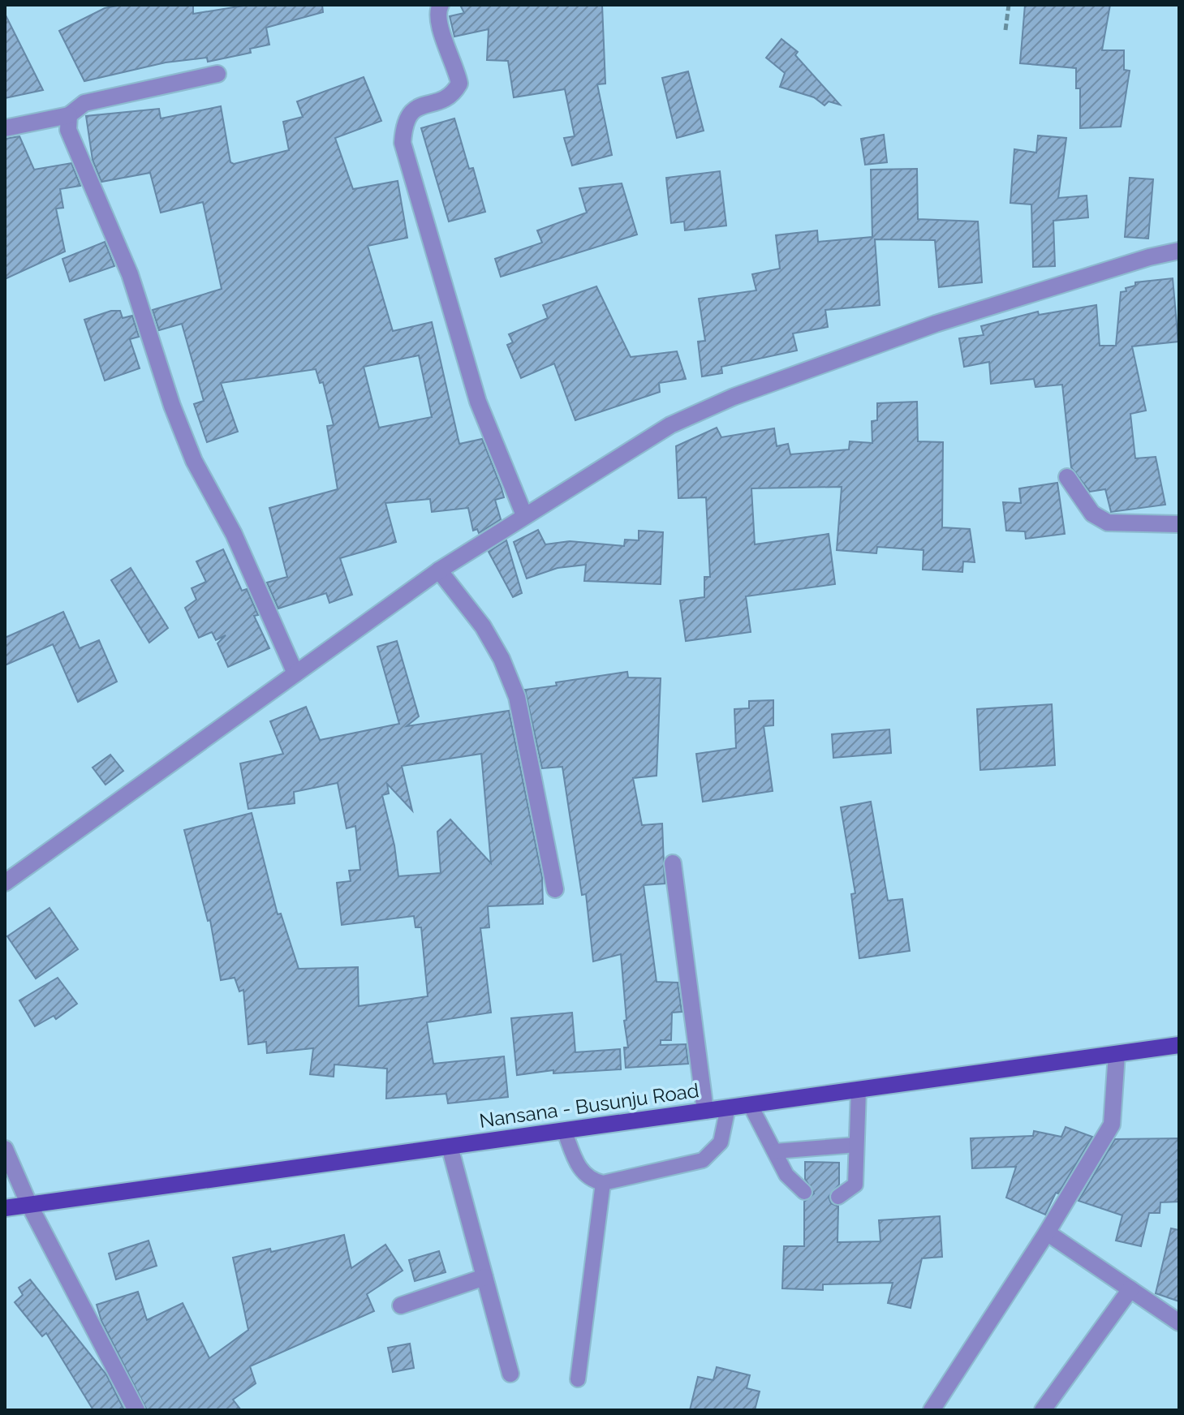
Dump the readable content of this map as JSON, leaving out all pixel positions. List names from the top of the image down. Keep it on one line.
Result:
{"streets":{"main road":["Nansana - Busunju Road"]}}
